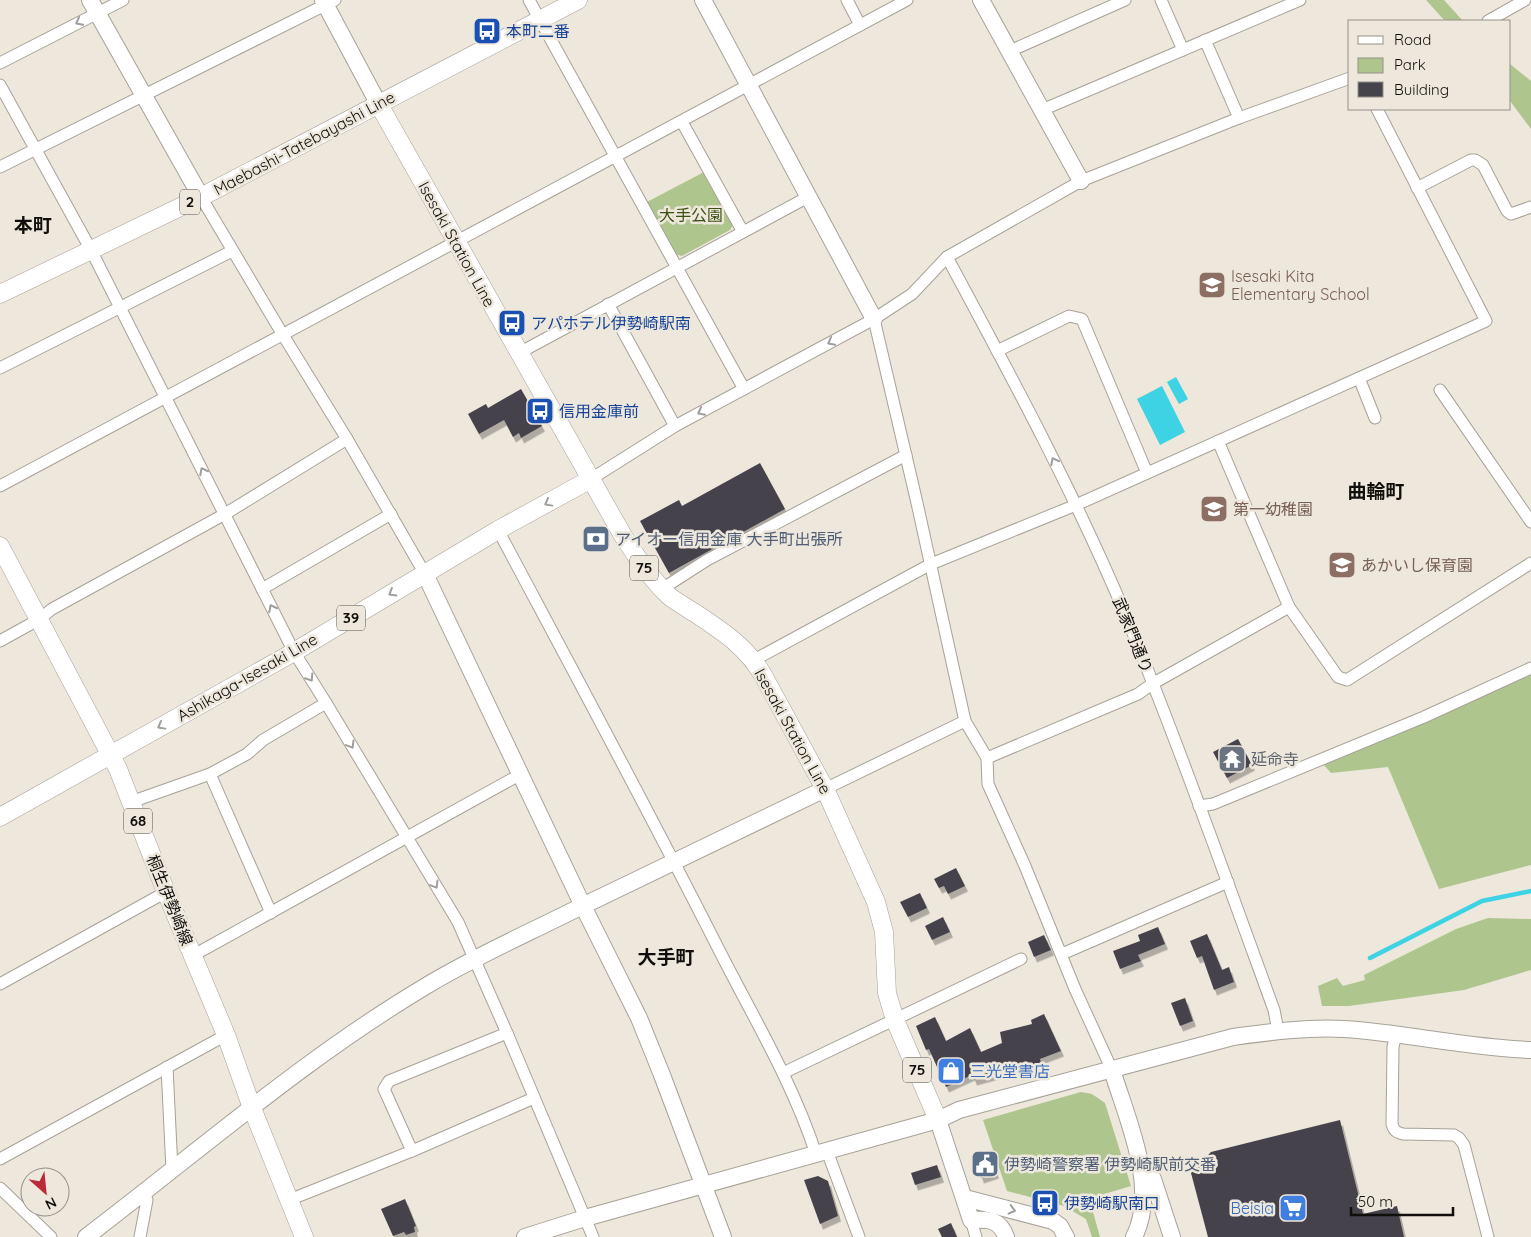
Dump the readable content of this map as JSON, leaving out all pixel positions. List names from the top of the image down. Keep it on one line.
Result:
{"streets":{"main road":["Maebashi-Tatebayashi Line","2","Isesaki Station Line","75","39","Ashikaga-Isesaki Line","68","桐生伊勢崎線"],"street":["武家門通り"]},"crossings":[["Maebashi-Tatebayashi Line","Isesaki Station Line"],["Isesaki Station Line","75"],["Isesaki Station Line","Ashikaga-Isesaki Line"],["39","Ashikaga-Isesaki Line"],["39","桐生伊勢崎線"],["Ashikaga-Isesaki Line","桐生伊勢崎線"]],"one_way":["Ashikaga-Isesaki Line"],"districts":["本町","曲輪町","大手町"],"parks":["大手公園"],"places":{"bus stop":["本町二番","アパホテル伊勢崎駅南","信用金庫前","伊勢崎駅南口"],"school or university":["Isesaki Kita Elementary School","第一幼稚園","あかいし保育園"],"bank":["アイオー信用金庫 大手町出張所"],"temple":["延命寺"],"shop":["三光堂書店"],"public building":["伊勢崎警察署 伊勢崎駅前交番"],"supermarket":["Beisia"]},"legend":["Road","Park","Building"],"scale_bar":"50 m","north":"bottom right"}
